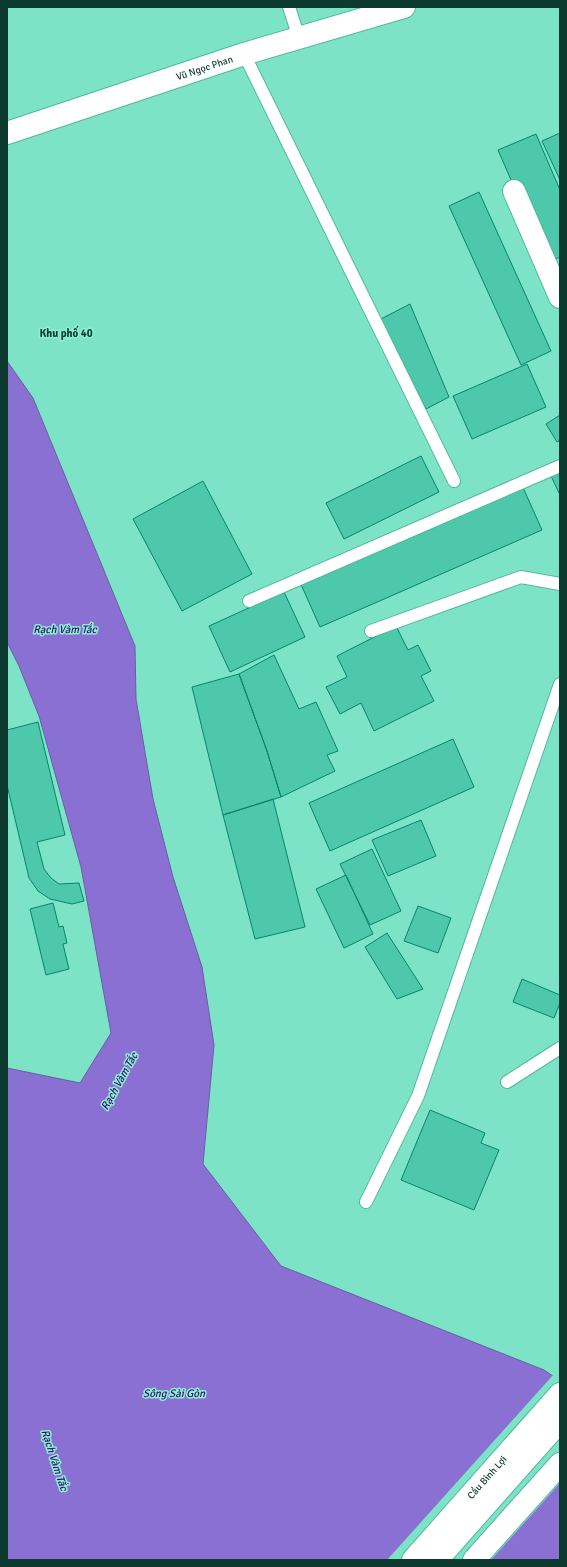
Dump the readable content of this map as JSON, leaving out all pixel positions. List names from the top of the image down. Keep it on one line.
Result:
{"streets":{"main road":["Vũ Ngọc Phan","Cầu Bình Lợi"]},"districts":["Khu phố 40"],"water":["Rạch Vàm Tắc","Sông Sài Gòn"]}
